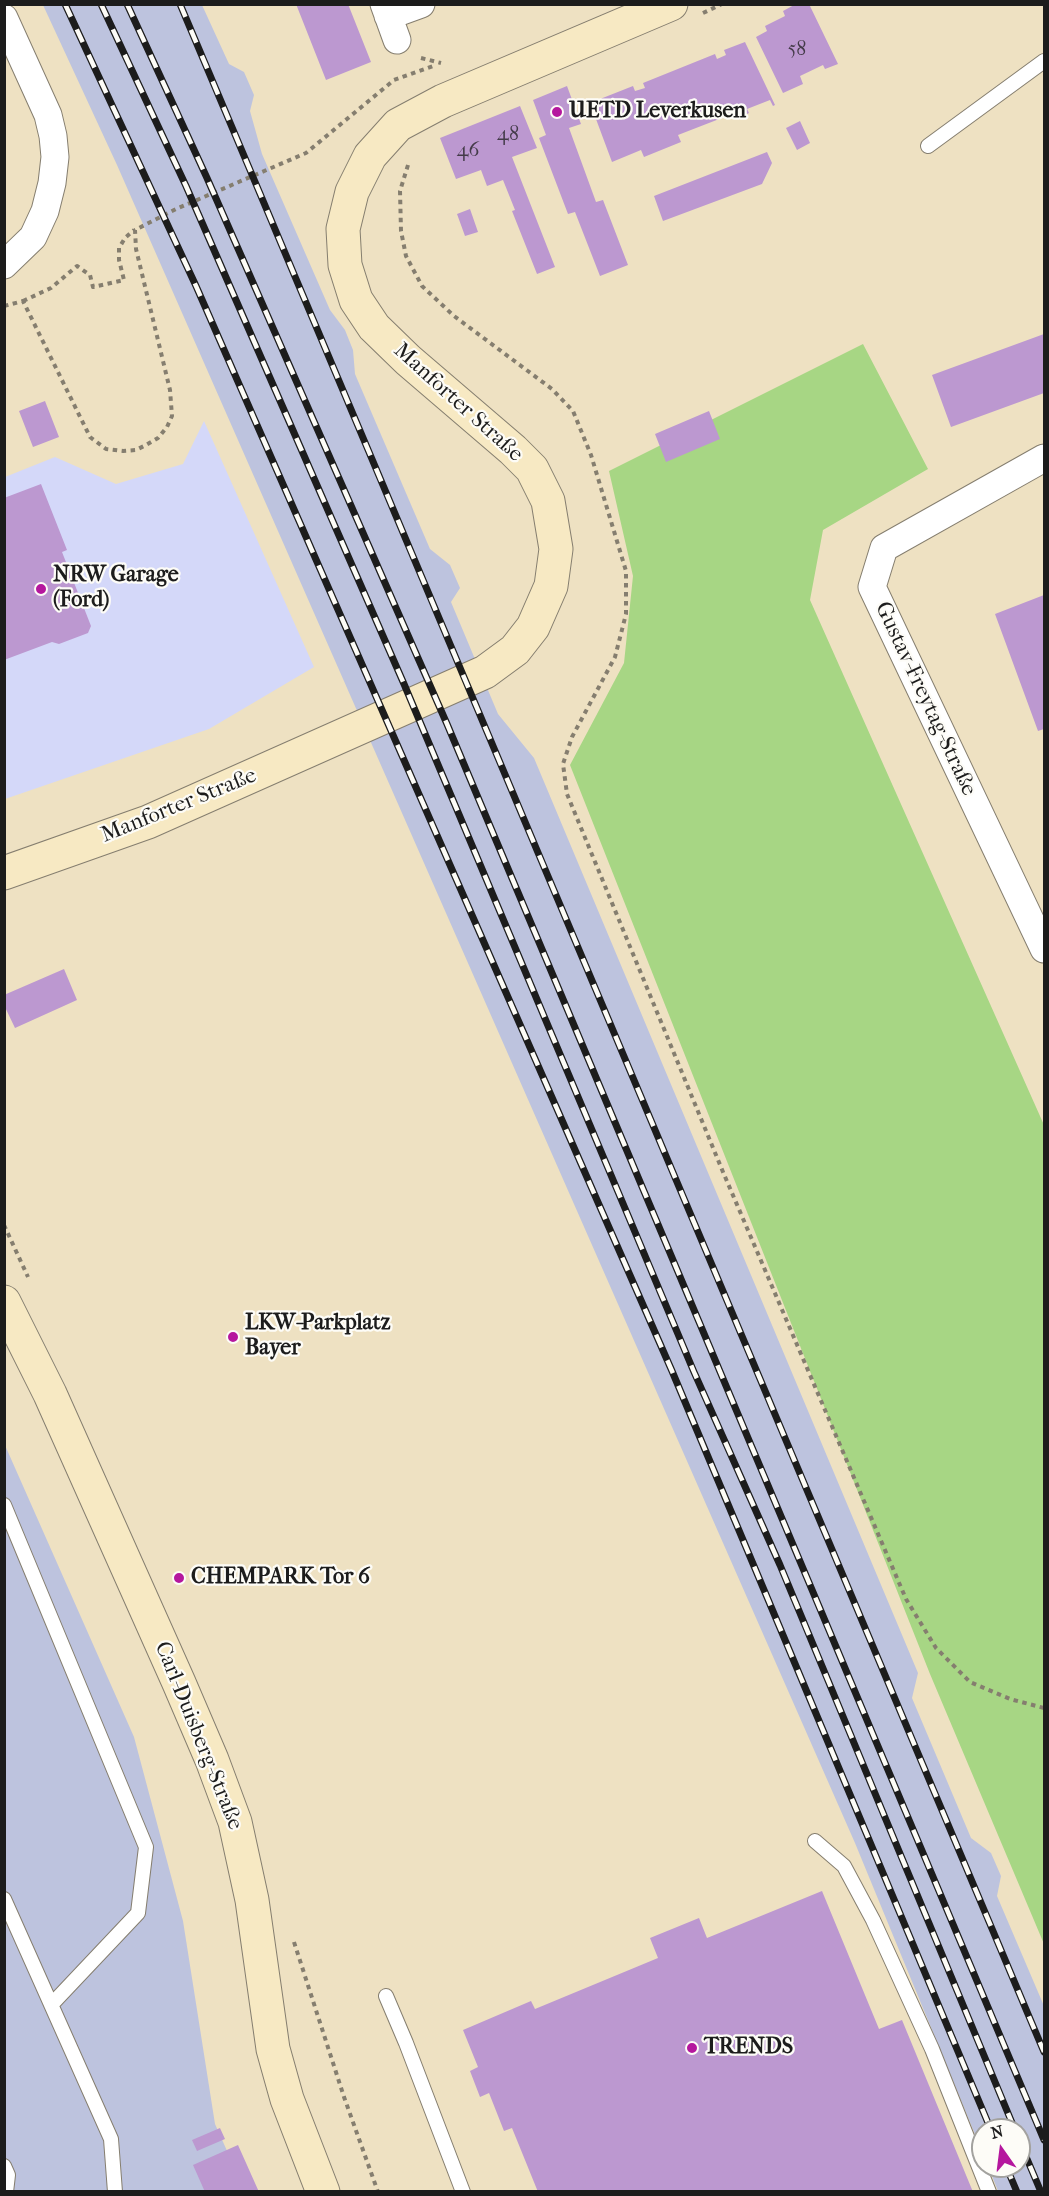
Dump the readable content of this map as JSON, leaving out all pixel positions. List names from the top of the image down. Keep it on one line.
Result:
{"streets":{"street":["Manforter Straße","Gustav-Freytag-Straße","Carl-Duisberg-Straße"]},"places":["UETD Leverkusen","NRW Garage (Ford)","LKW-Parkplatz Bayer","CHEMPARK Tor 6","TRENDS"],"house_numbers":["58","48","46"],"north":"top"}
